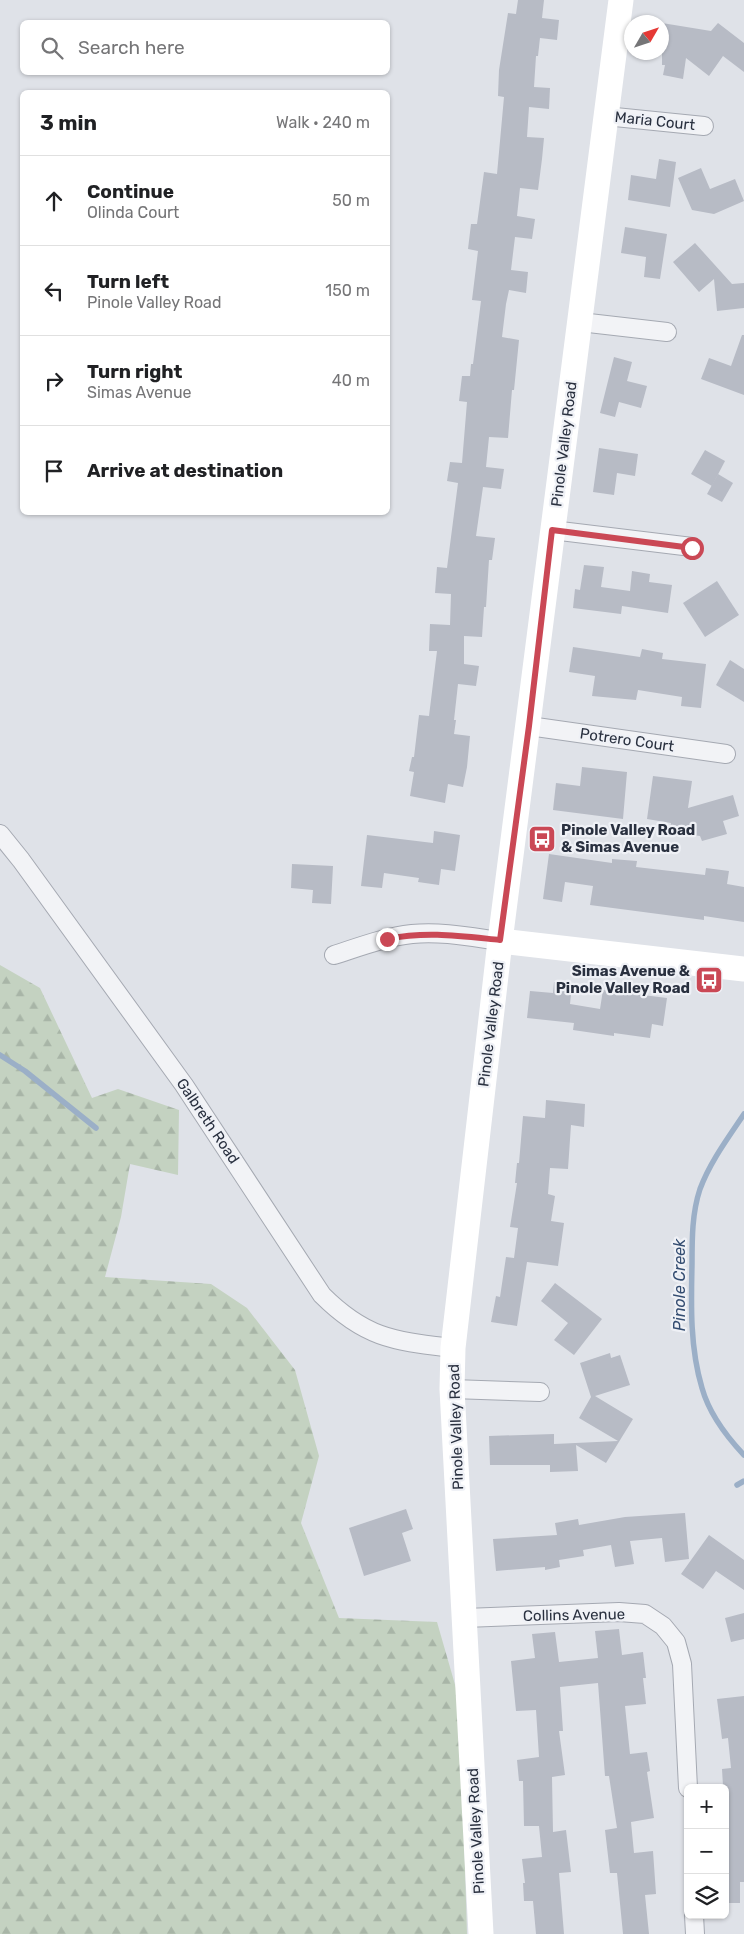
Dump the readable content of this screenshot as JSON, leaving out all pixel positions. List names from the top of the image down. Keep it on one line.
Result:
{"streets":{"main road":["Pinole Valley Road"],"street":["Maria Court","Potrero Court","Galbreth Road","Collins Avenue"]},"crossings":[["Maria Court","Pinole Valley Road"],["Pinole Valley Road","Potrero Court"],["Pinole Valley Road","Galbreth Road"],["Pinole Valley Road","Collins Avenue"]],"water":["Pinole Creek"],"places":{"bus stop":["Pinole Valley Road & Simas Avenue","Simas Avenue & Pinole Valley Road"]},"north":"top right","page":{"search":"Search here","heading":["3 min","Walk · 240 m"],"list":[["Continue","Olinda Court","50 m"],["Turn left","Pinole Valley Road","150 m"],["Turn right","Simas Avenue","40 m"],"Arrive at destination"],"map_buttons":["+","−"]}}
